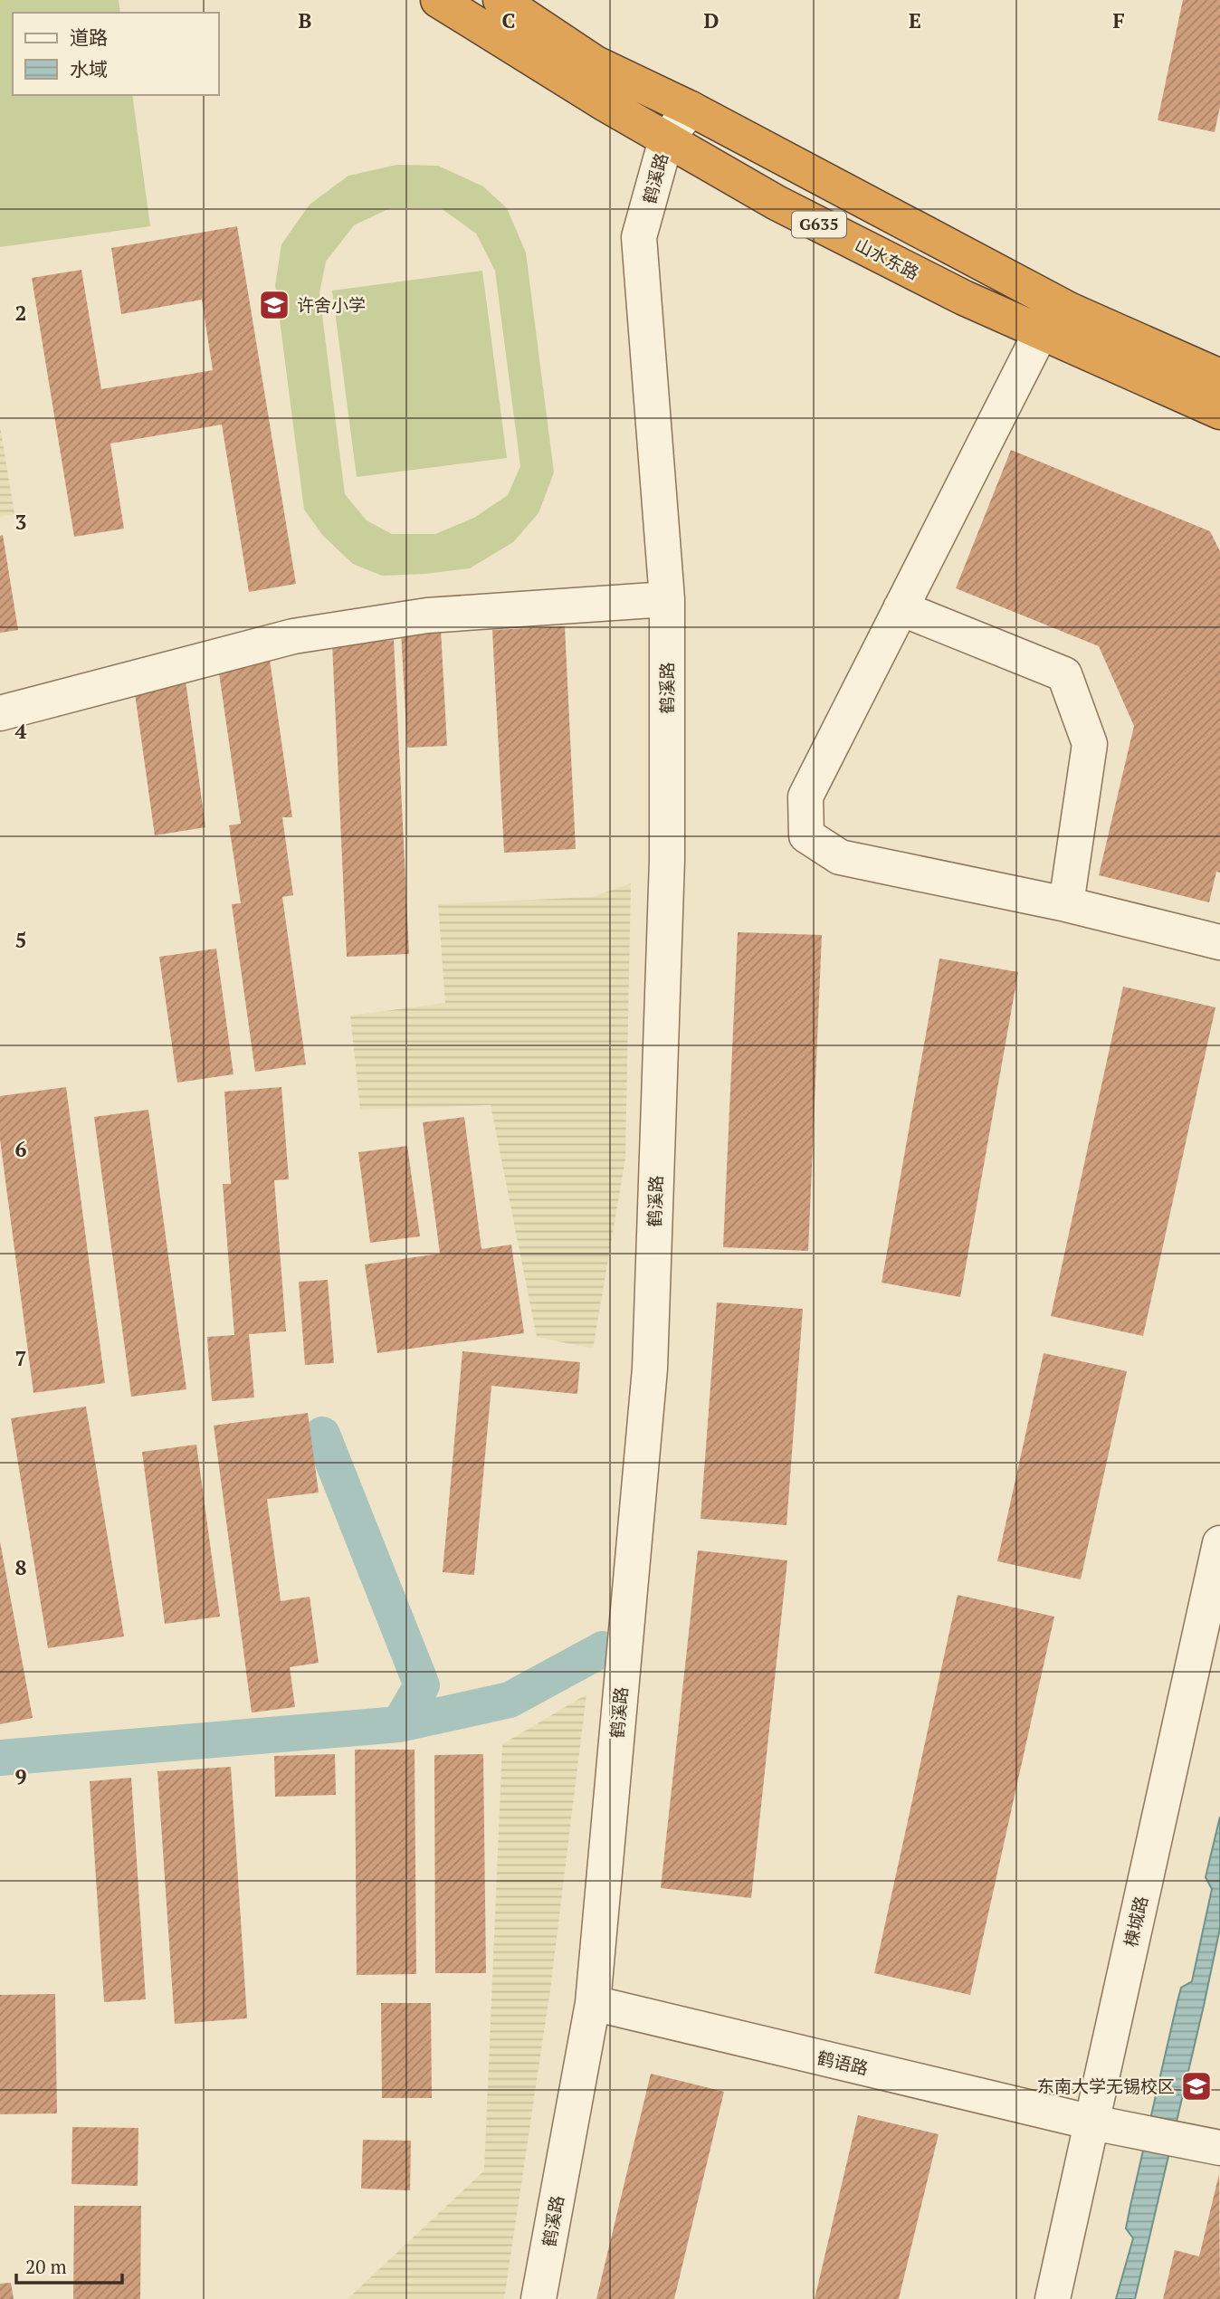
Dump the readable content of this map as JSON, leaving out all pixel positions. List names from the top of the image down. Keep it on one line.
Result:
{"streets":{"highway":["G635","山水东路"],"street":["鹤溪路","楝城路","鹤语路"]},"crossings":[["鹤溪路","G635"],["鹤溪路","山水东路"],["鹤溪路","鹤语路"],["楝城路","鹤语路"]],"places":{"school or university":["许舍小学","东南大学无锡校区"]},"legend":["道路","水域"],"scale_bar":"20 m","grid":{"columns":["B","C","D","E","F"],"rows":["2","3","4","5","6","7","8","9"]}}
